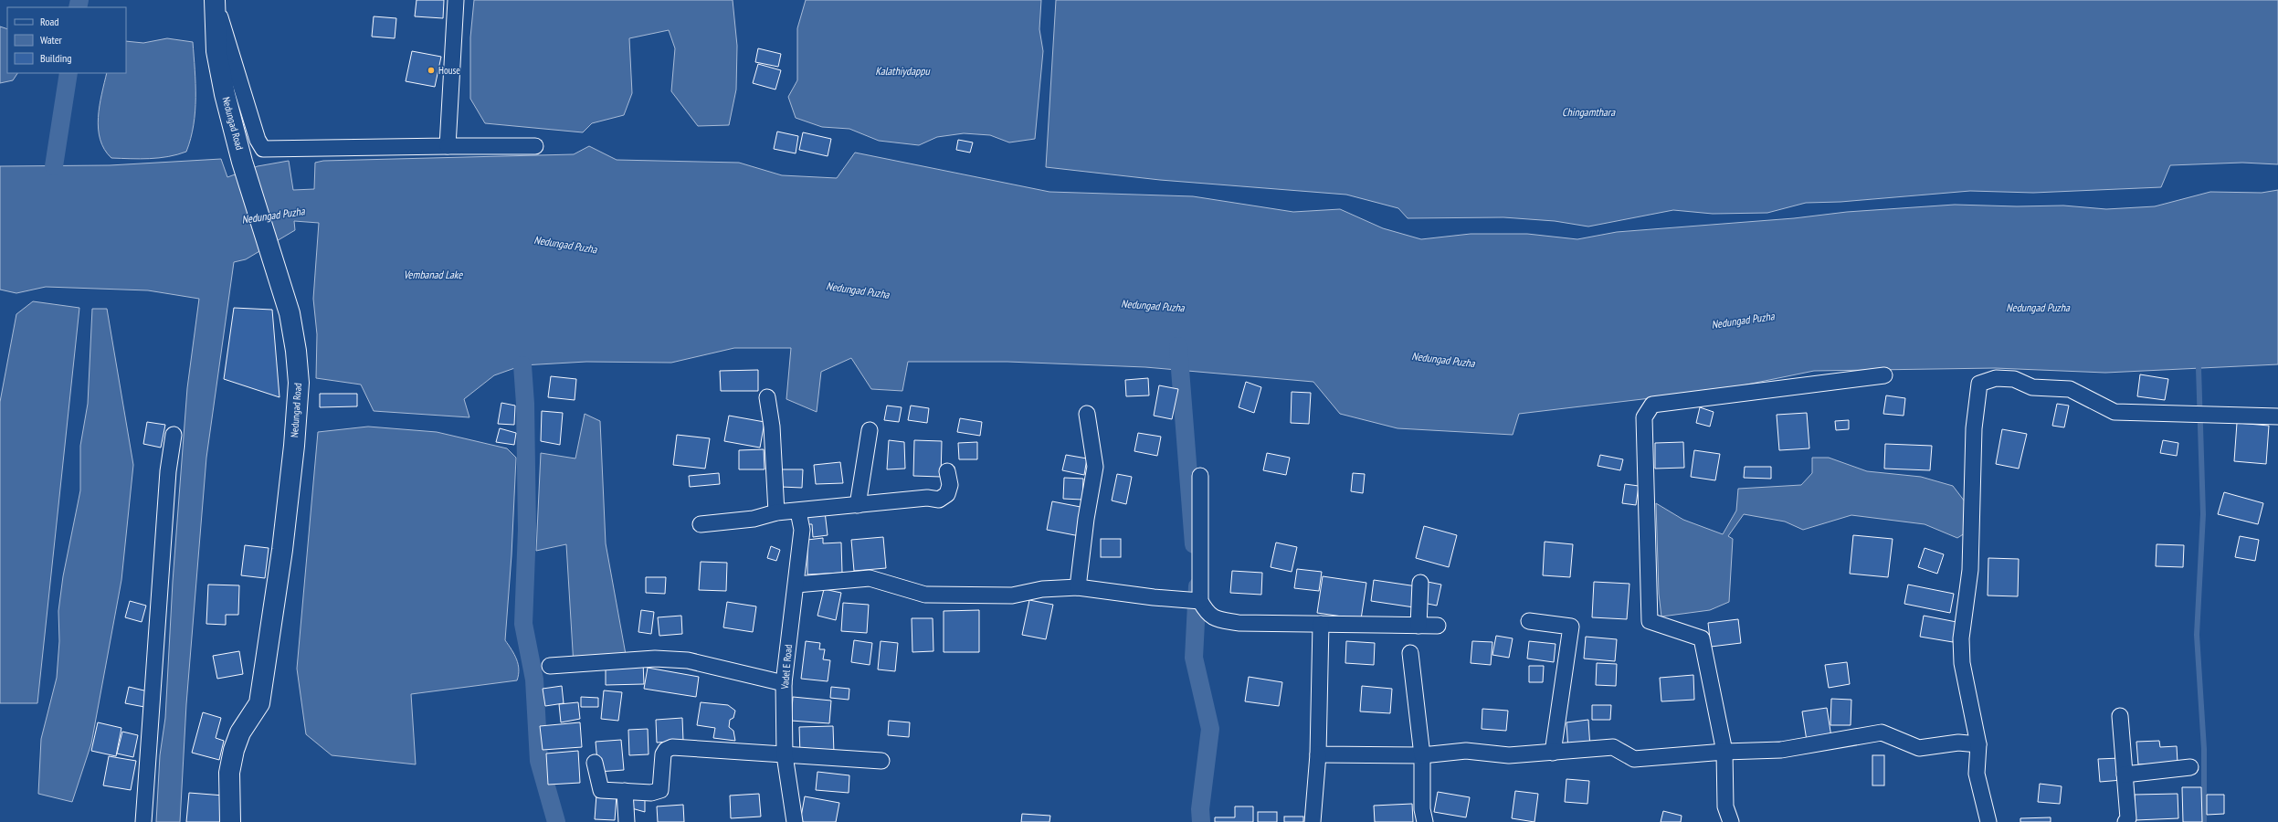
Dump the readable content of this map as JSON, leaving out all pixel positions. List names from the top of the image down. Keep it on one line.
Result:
{"streets":{"street":["Nedungad Road","Vadel E Road"]},"water":["Kalathiydappu","Chingamthara","Nedungad Puzha","Vembanad Lake"],"places":["House"],"legend":["Road","Water","Building"]}
